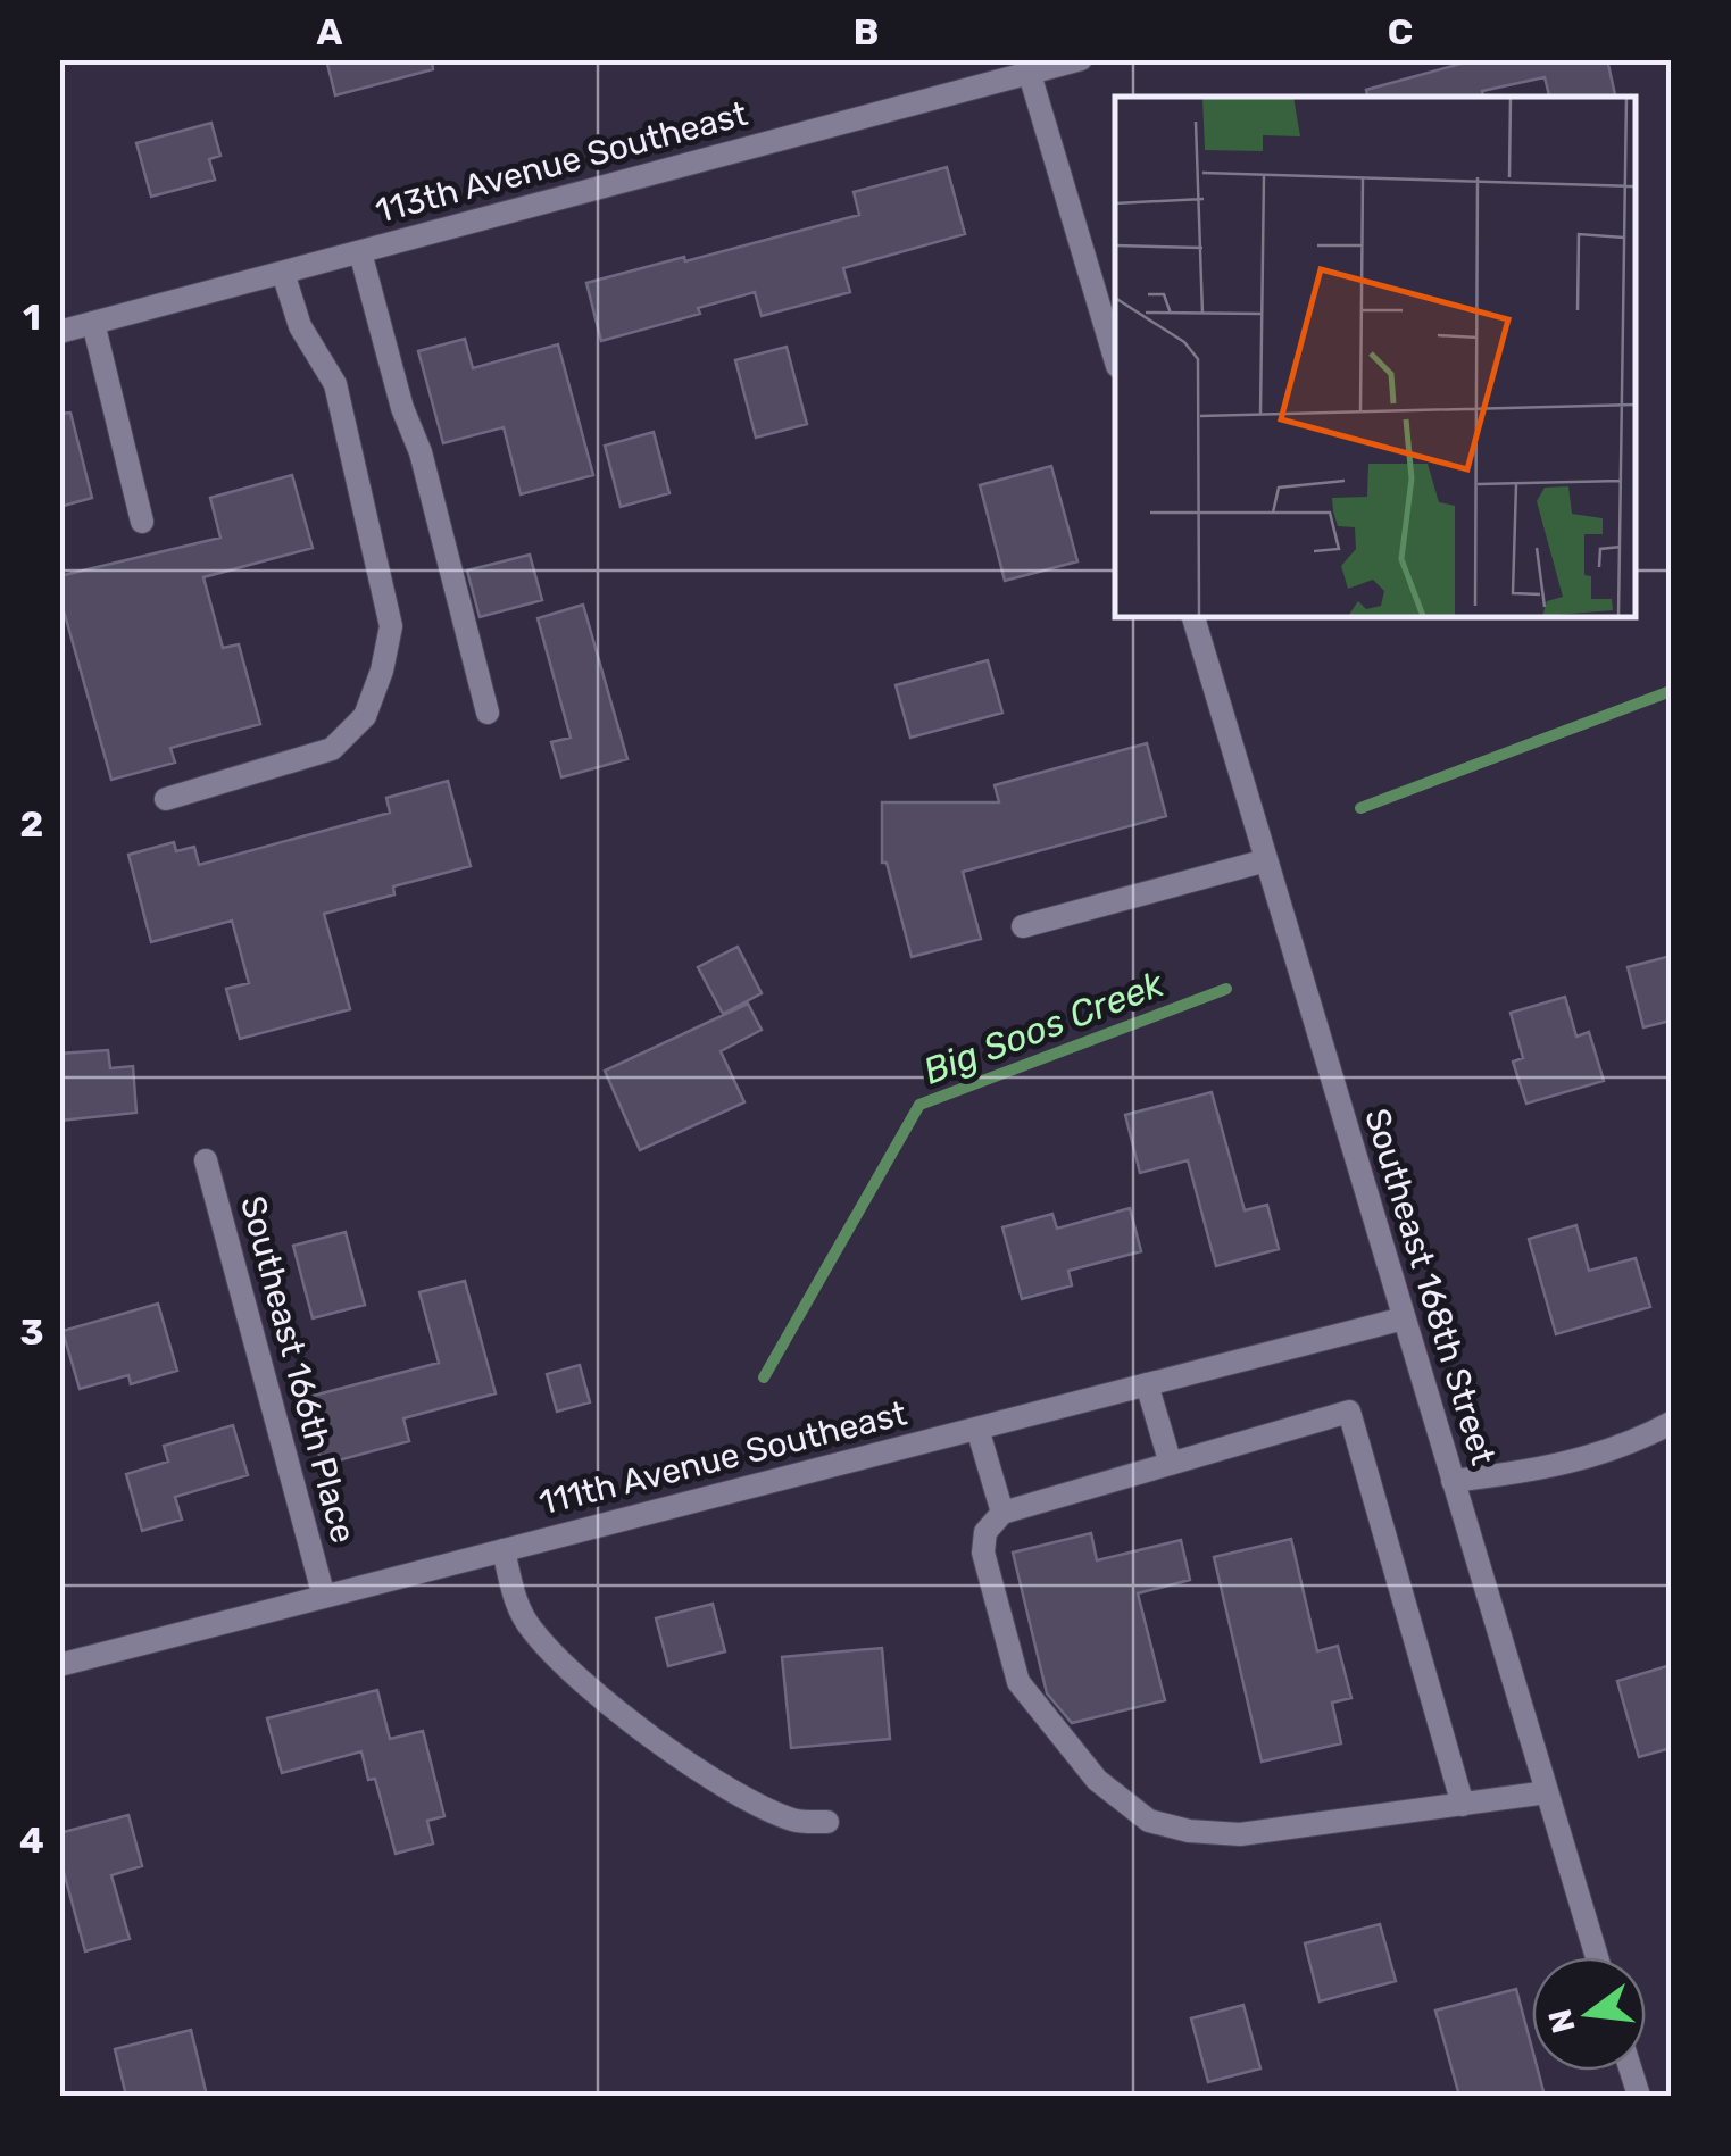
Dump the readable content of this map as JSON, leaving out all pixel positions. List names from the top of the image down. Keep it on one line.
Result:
{"streets":{"street":["113th Avenue Southeast","Southeast 168th Street","Southeast 166th Place","111th Avenue Southeast"]},"crossings":[["Southeast 168th Street","111th Avenue Southeast"],["Southeast 166th Place","111th Avenue Southeast"]],"water":["Big Soos Creek"],"north":"left","grid":{"columns":["A","B","C"],"rows":["1","2","3","4"]}}
